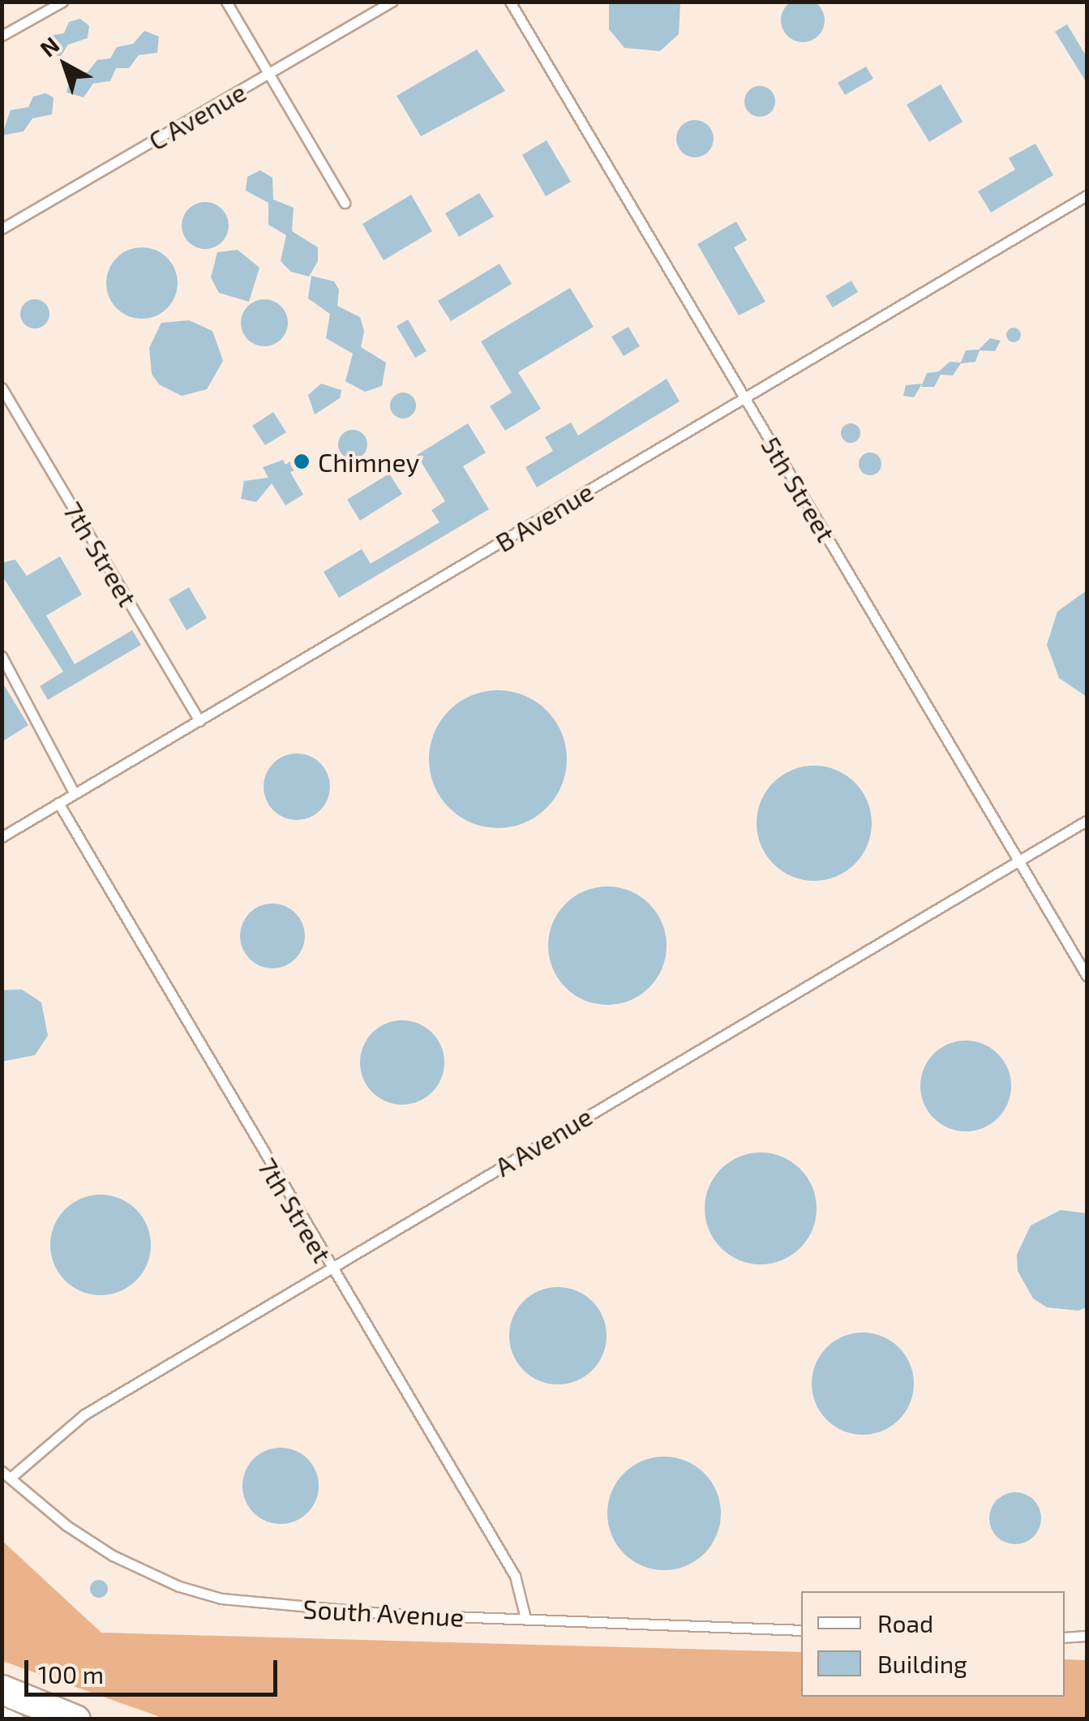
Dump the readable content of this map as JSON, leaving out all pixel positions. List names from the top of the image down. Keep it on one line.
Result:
{"streets":{"lane":["C Avenue","5th Street","B Avenue","7th Street","A Avenue","South Avenue"]},"crossings":[["5th Street","B Avenue"],["5th Street","A Avenue"],["B Avenue","7th Street"],["7th Street","A Avenue"],["7th Street","South Avenue"],["A Avenue","South Avenue"]],"places":["Chimney"],"legend":["Road","Building"],"scale_bar":"100 m","north":"top left"}
